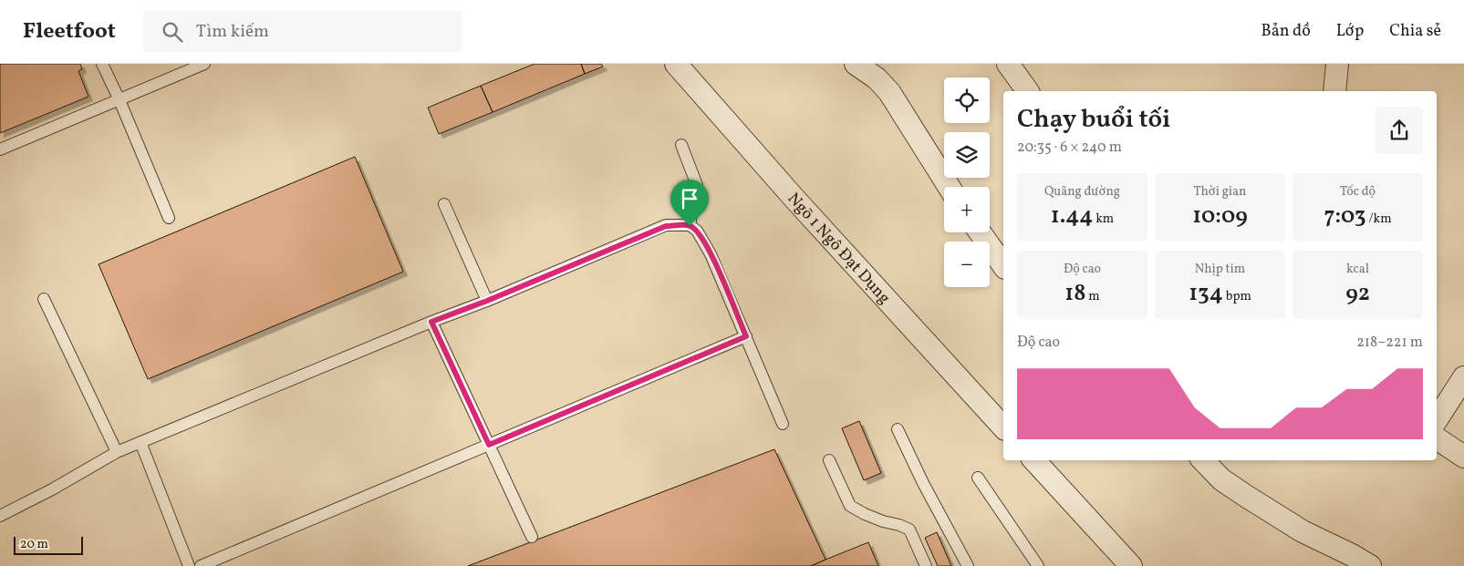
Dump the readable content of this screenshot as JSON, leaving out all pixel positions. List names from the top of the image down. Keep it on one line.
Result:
{"streets":{"street":["Ngõ 1 Ngô Đạt Dụng"]},"scale_bar":"20 m","page":{"header":"Fleetfoot","search":"Tìm kiếm","nav":["Bản đồ","Lớp","Chia sẻ"],"map_buttons":["+","−"],"heading":["Chạy buổi tối","20:35 · 6 × 240 m"],"stats":[["Quãng đường","1.44 km"],["Thời gian","10:09"],["Tốc độ","7:03 /km"],["Độ cao","18 m"],["Nhịp tim","134 bpm"],["kcal","92"]],"chart":["Độ cao","218–221 m"],"scale":"20 m"}}
